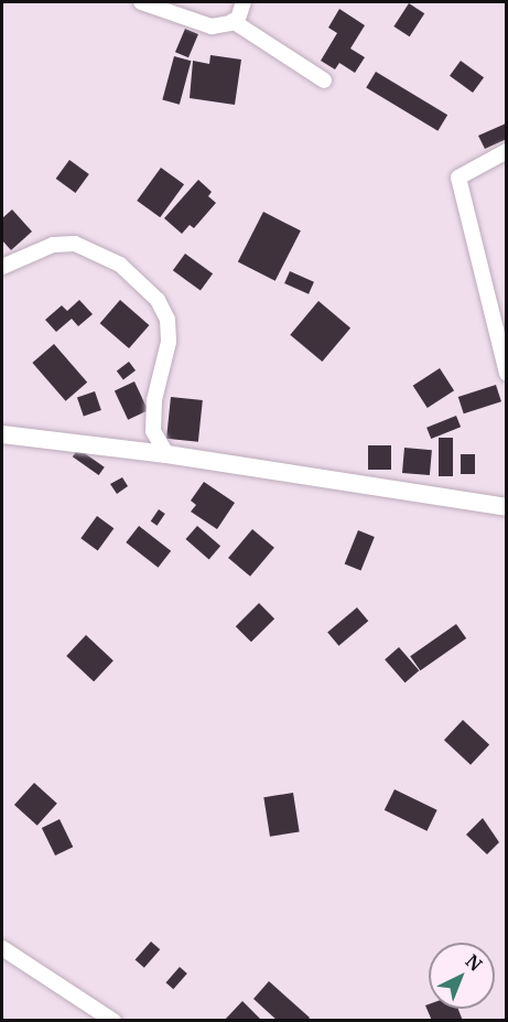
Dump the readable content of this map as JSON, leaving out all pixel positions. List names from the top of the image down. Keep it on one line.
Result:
{"north":"top right"}
